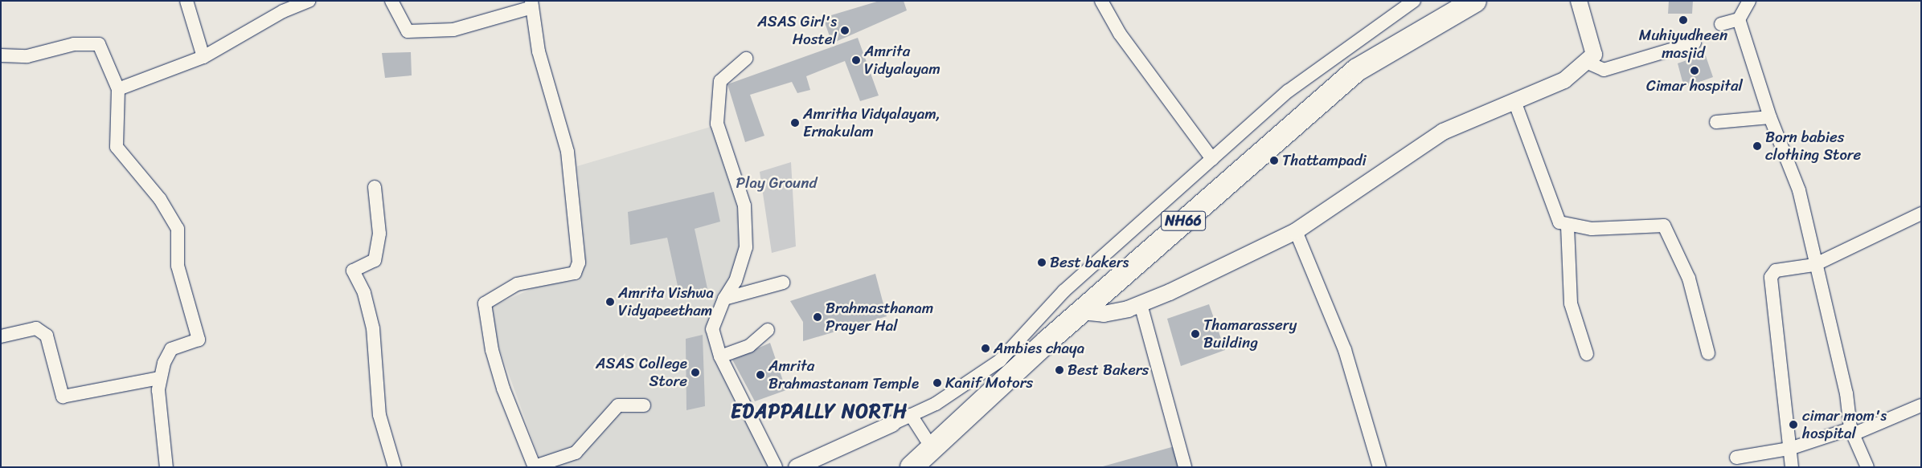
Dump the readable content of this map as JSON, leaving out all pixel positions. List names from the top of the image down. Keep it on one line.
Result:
{"streets":{"highway":["NH66"]},"districts":["EDAPPALLY NORTH"],"parks":["Play Ground"],"places":["Muhiyudheen masjid","ASAS Girl's Hostel","Amrita Vidyalayam","Cimar hospital","Amritha Vidyalayam, Ernakulam","Born babies clothing Store","Thattampadi","Best bakers","Amrita Vishwa Vidyapeetham","Brahmasthanam Prayer Hal","Thamarassery Building","Ambies chaya","Best Bakers","ASAS College Store","Amrita Brahmastanam Temple","Kanif Motors","cimar mom's hospital"]}
